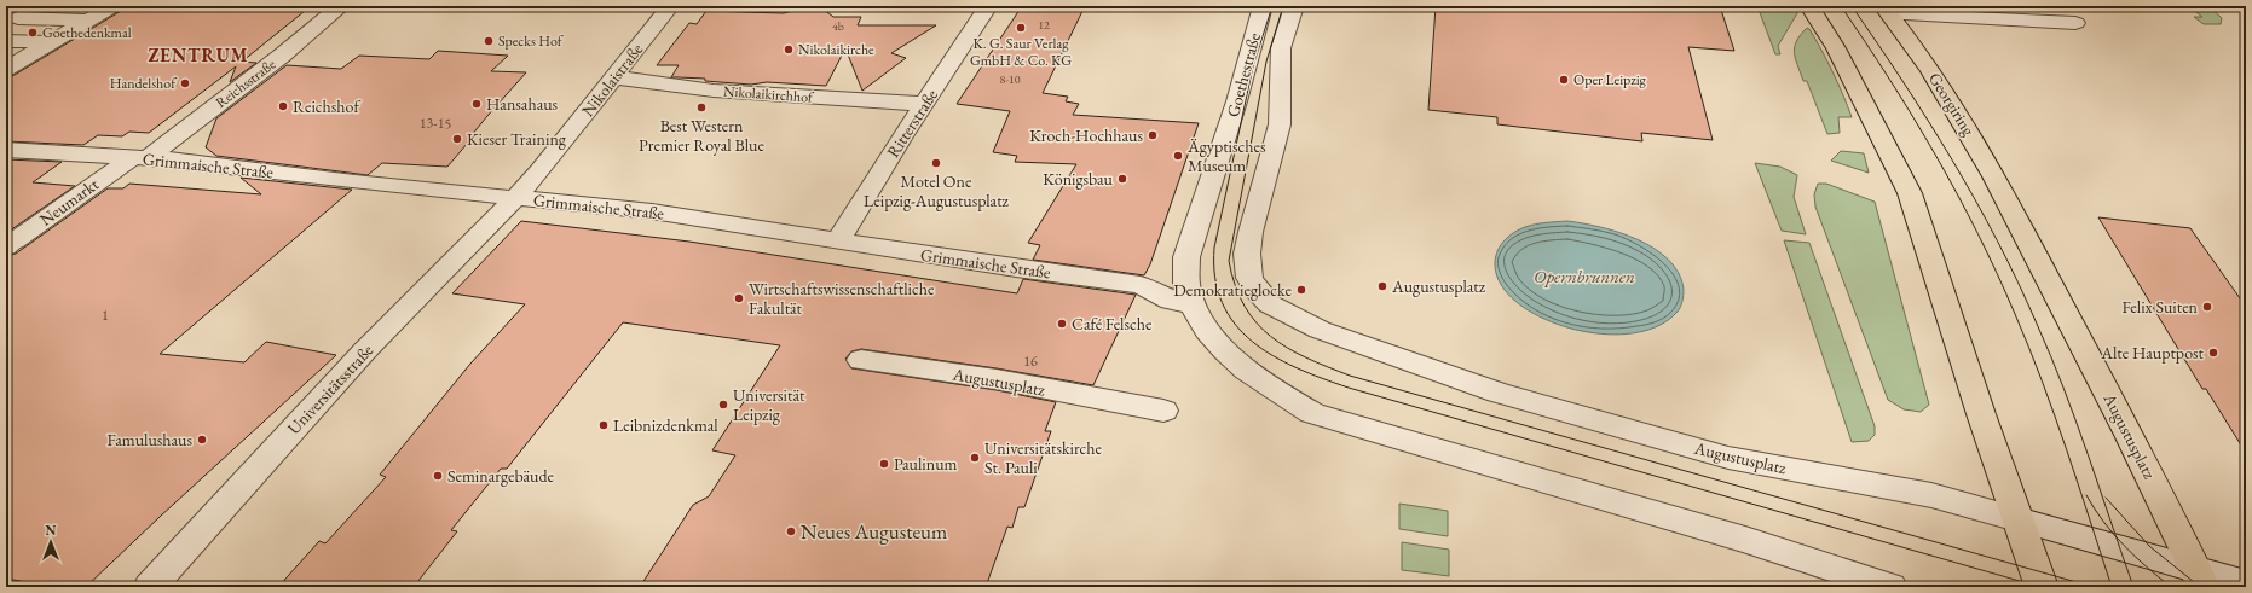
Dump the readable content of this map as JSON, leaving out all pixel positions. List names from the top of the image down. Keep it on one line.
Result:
{"streets":{"main road":["Georgiring","Augustusplatz"],"street":["Goethestraße","Nikolaistraße","Reichsstraße","Nikolaikirchhof","Ritterstraße","Grimmaische Straße","Neumarkt","Universitätsstraße"]},"crossings":[["Goethestraße","Augustusplatz"],["Nikolaistraße","Nikolaikirchhof"],["Nikolaistraße","Grimmaische Straße"],["Nikolaistraße","Universitätsstraße"],["Reichsstraße","Grimmaische Straße"],["Reichsstraße","Neumarkt"],["Nikolaikirchhof","Ritterstraße"],["Georgiring","Augustusplatz"],["Ritterstraße","Grimmaische Straße"],["Grimmaische Straße","Neumarkt"],["Grimmaische Straße","Universitätsstraße"]],"districts":["ZENTRUM"],"water":["Opernbrunnen"],"places":["K. G. Saur Verlag GmbH & Co. KG","Goethedenkmal","Specks Hof","Nikolaikirche","Oper Leipzig","Handelshof","Hansahaus","Reichshof","Best Western Premier Royal Blue","Kroch-Hochhaus","Kieser Training","Ägyptisches Museum","Motel One Leipzig-Augustusplatz","Königsbau","Augustusplatz","Demokratieglocke","Wirtschaftswissenschaftliche Fakultät","Felix Suiten","Café Felsche","Alte Hauptpost","Universität Leipzig","Leibnizdenkmal","Famulushaus","Universitätskirche St. Pauli","Paulinum","Seminargebäude","Neues Augusteum"],"house_numbers":["12","4b","8-10","13-15","1","16"],"north":"top"}
